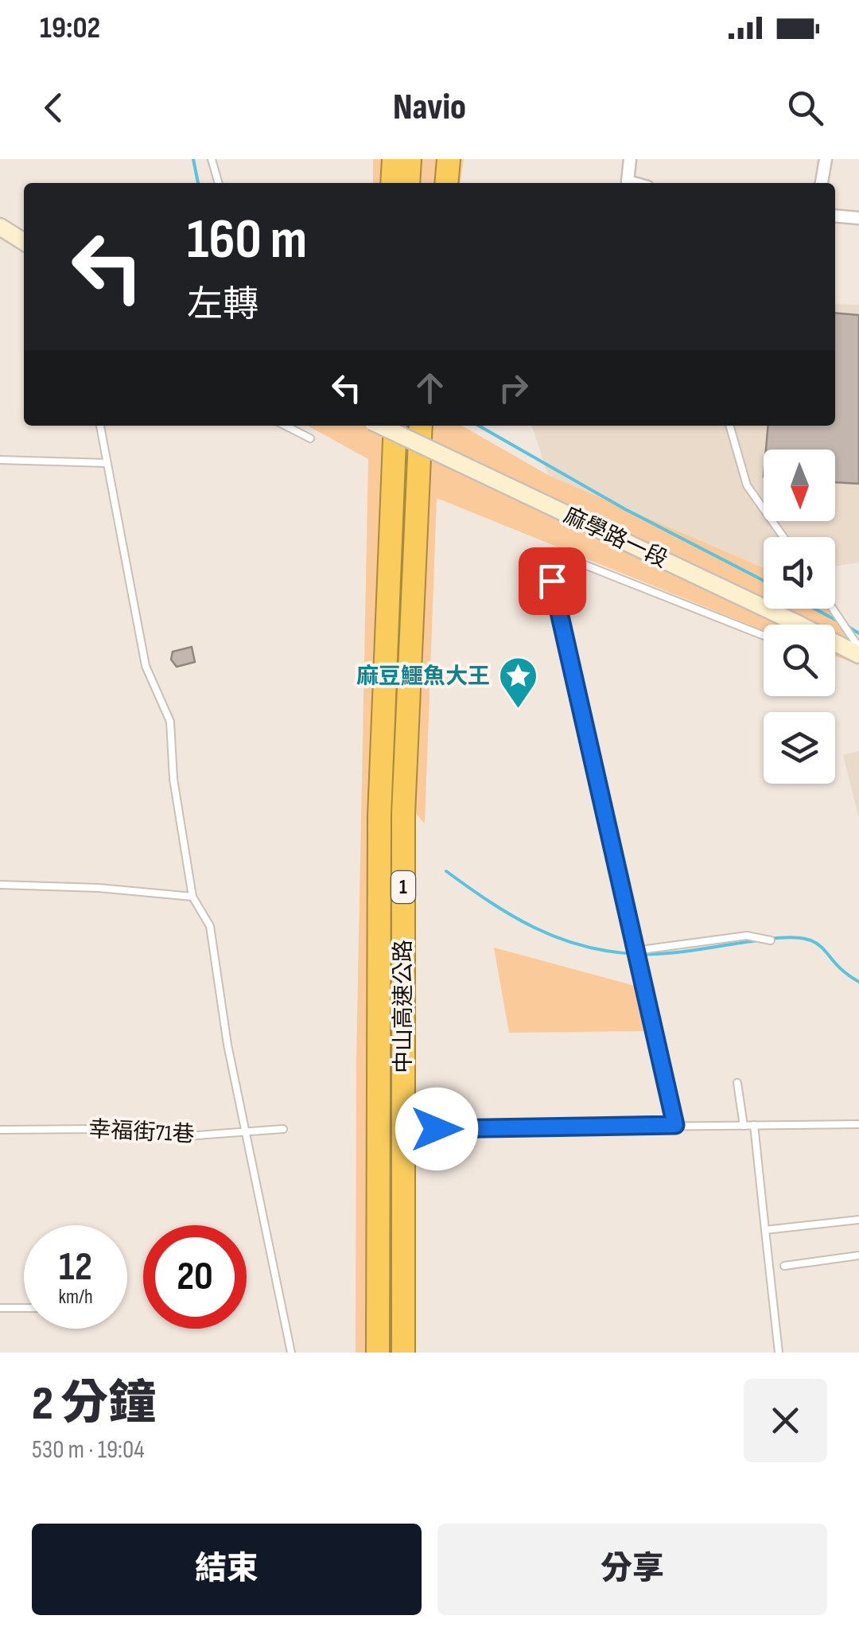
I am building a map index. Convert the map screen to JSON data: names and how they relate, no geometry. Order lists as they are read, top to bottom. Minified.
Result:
{"streets":{"highway":["1","中山高速公路"],"main road":["麻學路一段"],"lane":["幸福街71巷"]},"places":{"place":["麻豆鱷魚大王"]},"north":"bottom","page":{"status":"19:02","header":"Navio","turn":["160 m","左轉"],"speed":"12 km/h","limit":"20","heading":["2 分鐘","530 m · 19:04"],"buttons":["結束","分享"]}}
